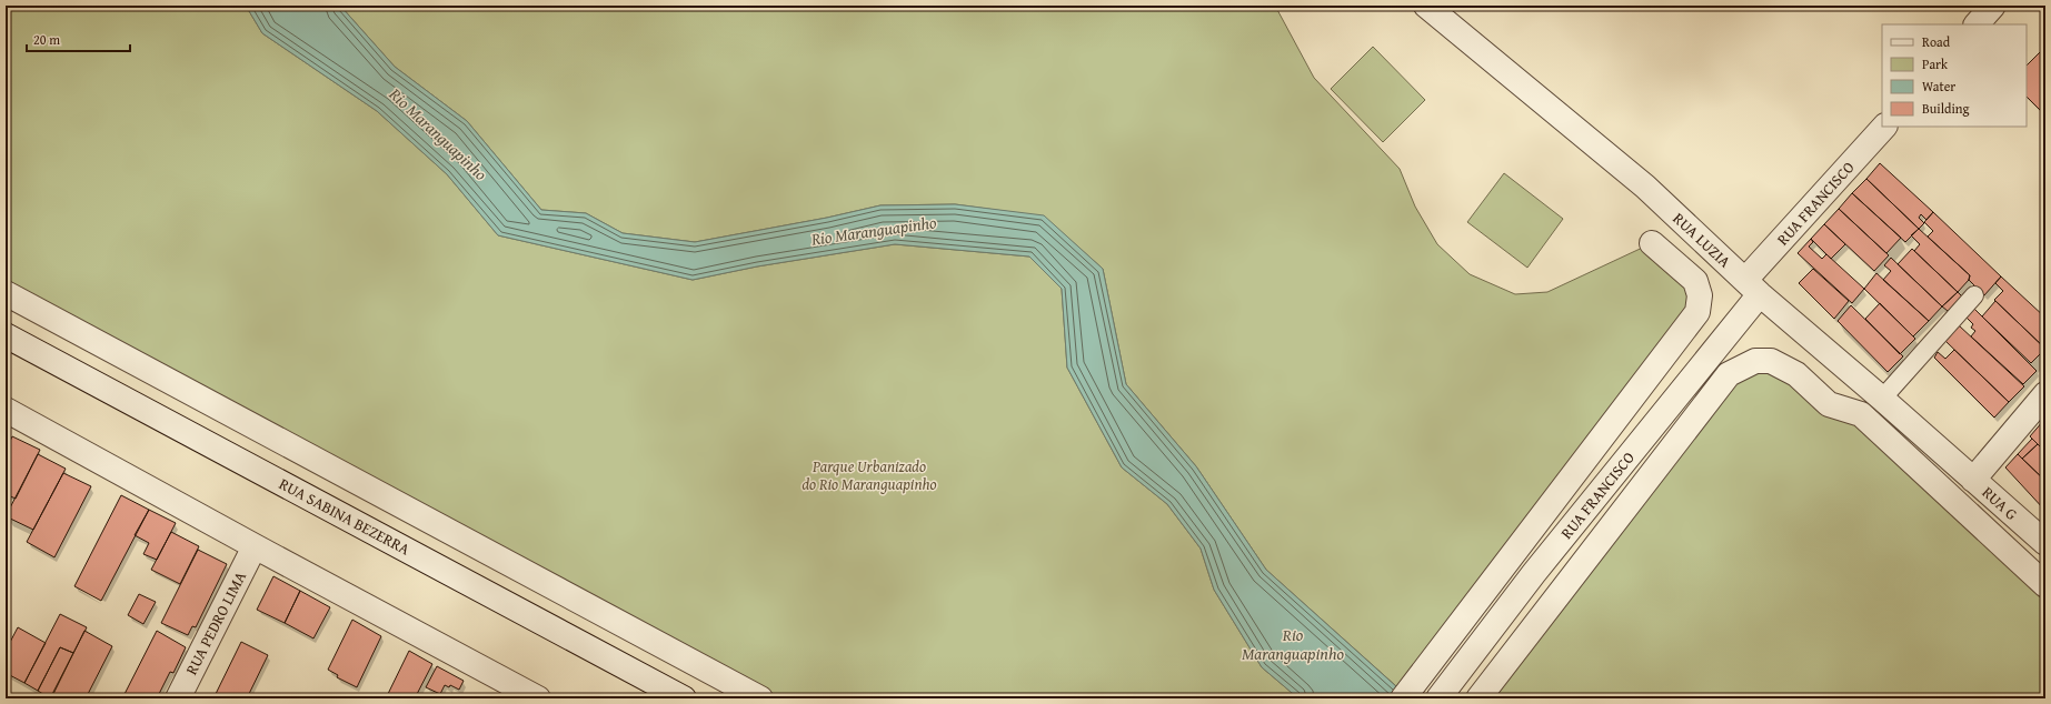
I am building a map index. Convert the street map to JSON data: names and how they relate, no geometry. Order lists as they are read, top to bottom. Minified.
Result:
{"streets":{"street":["RUA FRANCISCO","RUA LUZIA","RUA G","RUA SABINA BEZERRA","RUA PEDRO LIMA"]},"crossings":[["RUA FRANCISCO","RUA LUZIA"],["RUA LUZIA","RUA G"]],"water":["Rio Maranguapinho"],"parks":["Parque Urbanizado do Rio Maranguapinho"],"legend":["Road","Park","Water","Building"],"scale_bar":"20 m"}
